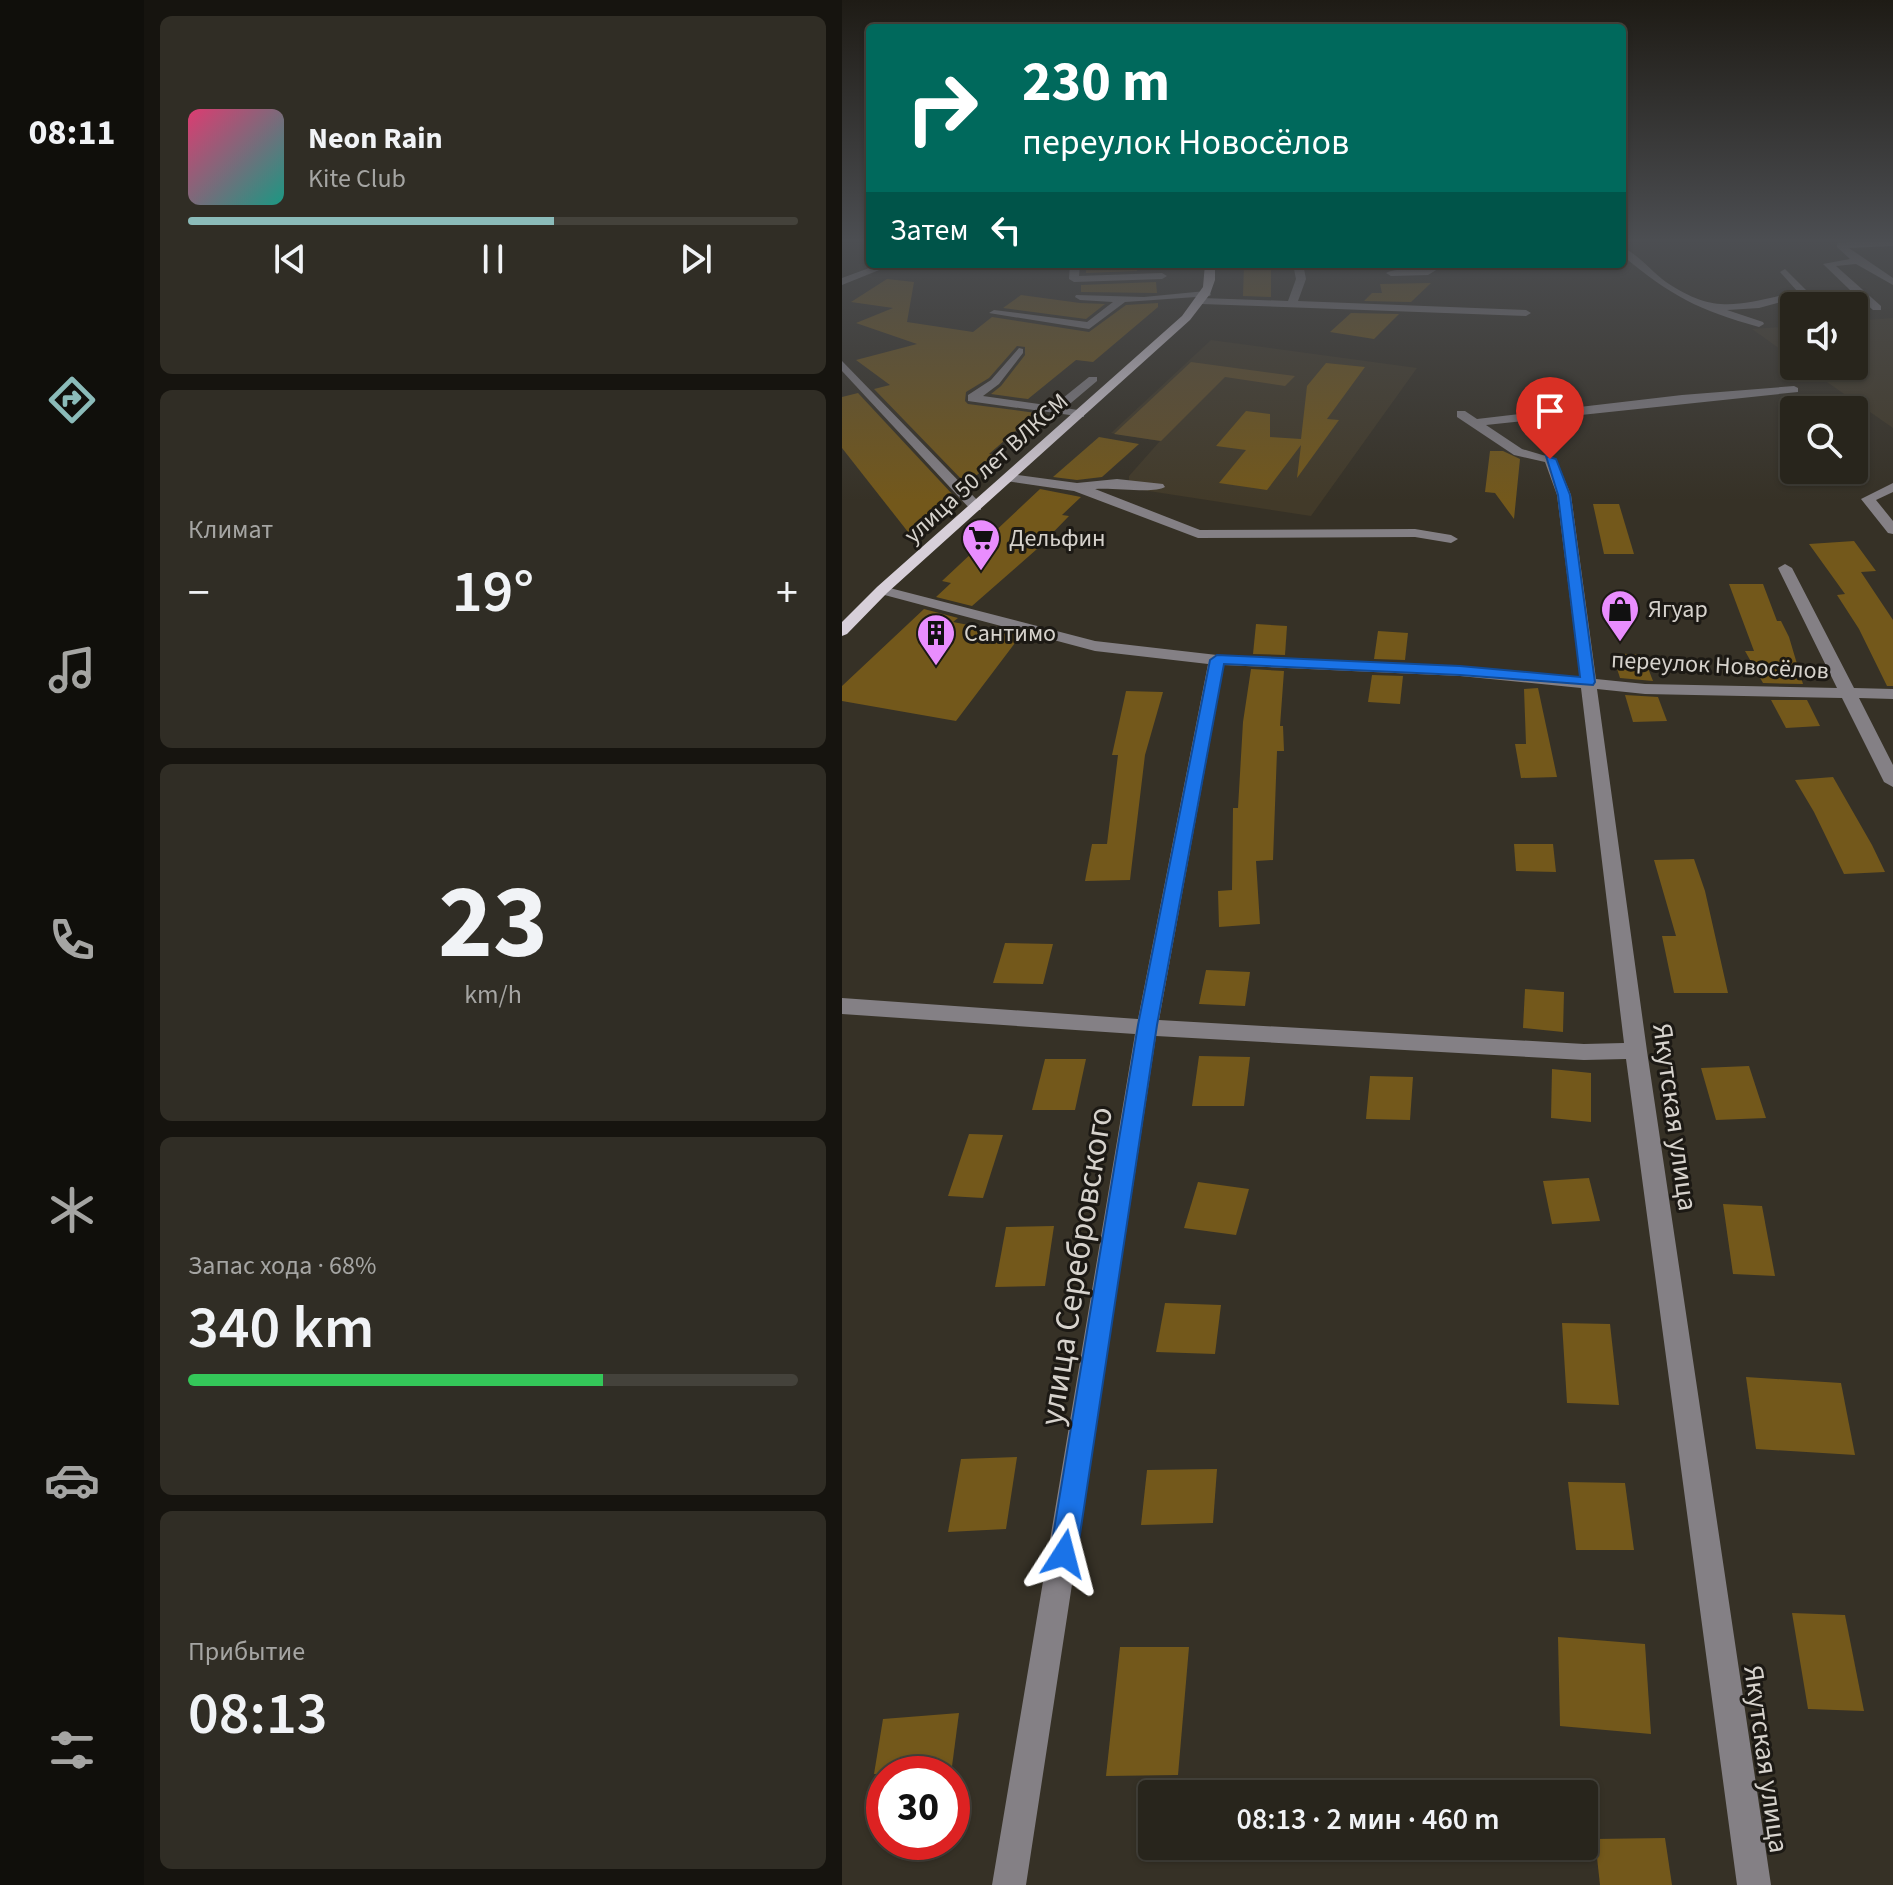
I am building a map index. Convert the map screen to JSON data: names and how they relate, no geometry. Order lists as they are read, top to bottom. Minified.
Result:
{"streets":{"main road":["улица 50 лет ВЛКСМ"],"street":["переулок Новосёлов","Якутская улица","улица Серебровского"]},"crossings":[["улица 50 лет ВЛКСМ","переулок Новосёлов"],["переулок Новосёлов","Якутская улица"],["переулок Новосёлов","улица Серебровского"]],"places":{"supermarket":["Дельфин"],"shop":["Ягуар"],"building":["Сантимо"]},"page":{"tabs":"08:11","turn":["230 m","переулок Новосёлов"],"song":["Neon Rain","Kite Club"],"then":"Затем","tile":["Климат",["23","km/h"],["Запас хода · 68%","340 km"],["Прибытие","08:13"]],"heat":["−","19°","+"],"limit":"30","trip":"08:13 · 2 мин · 460 m"}}
